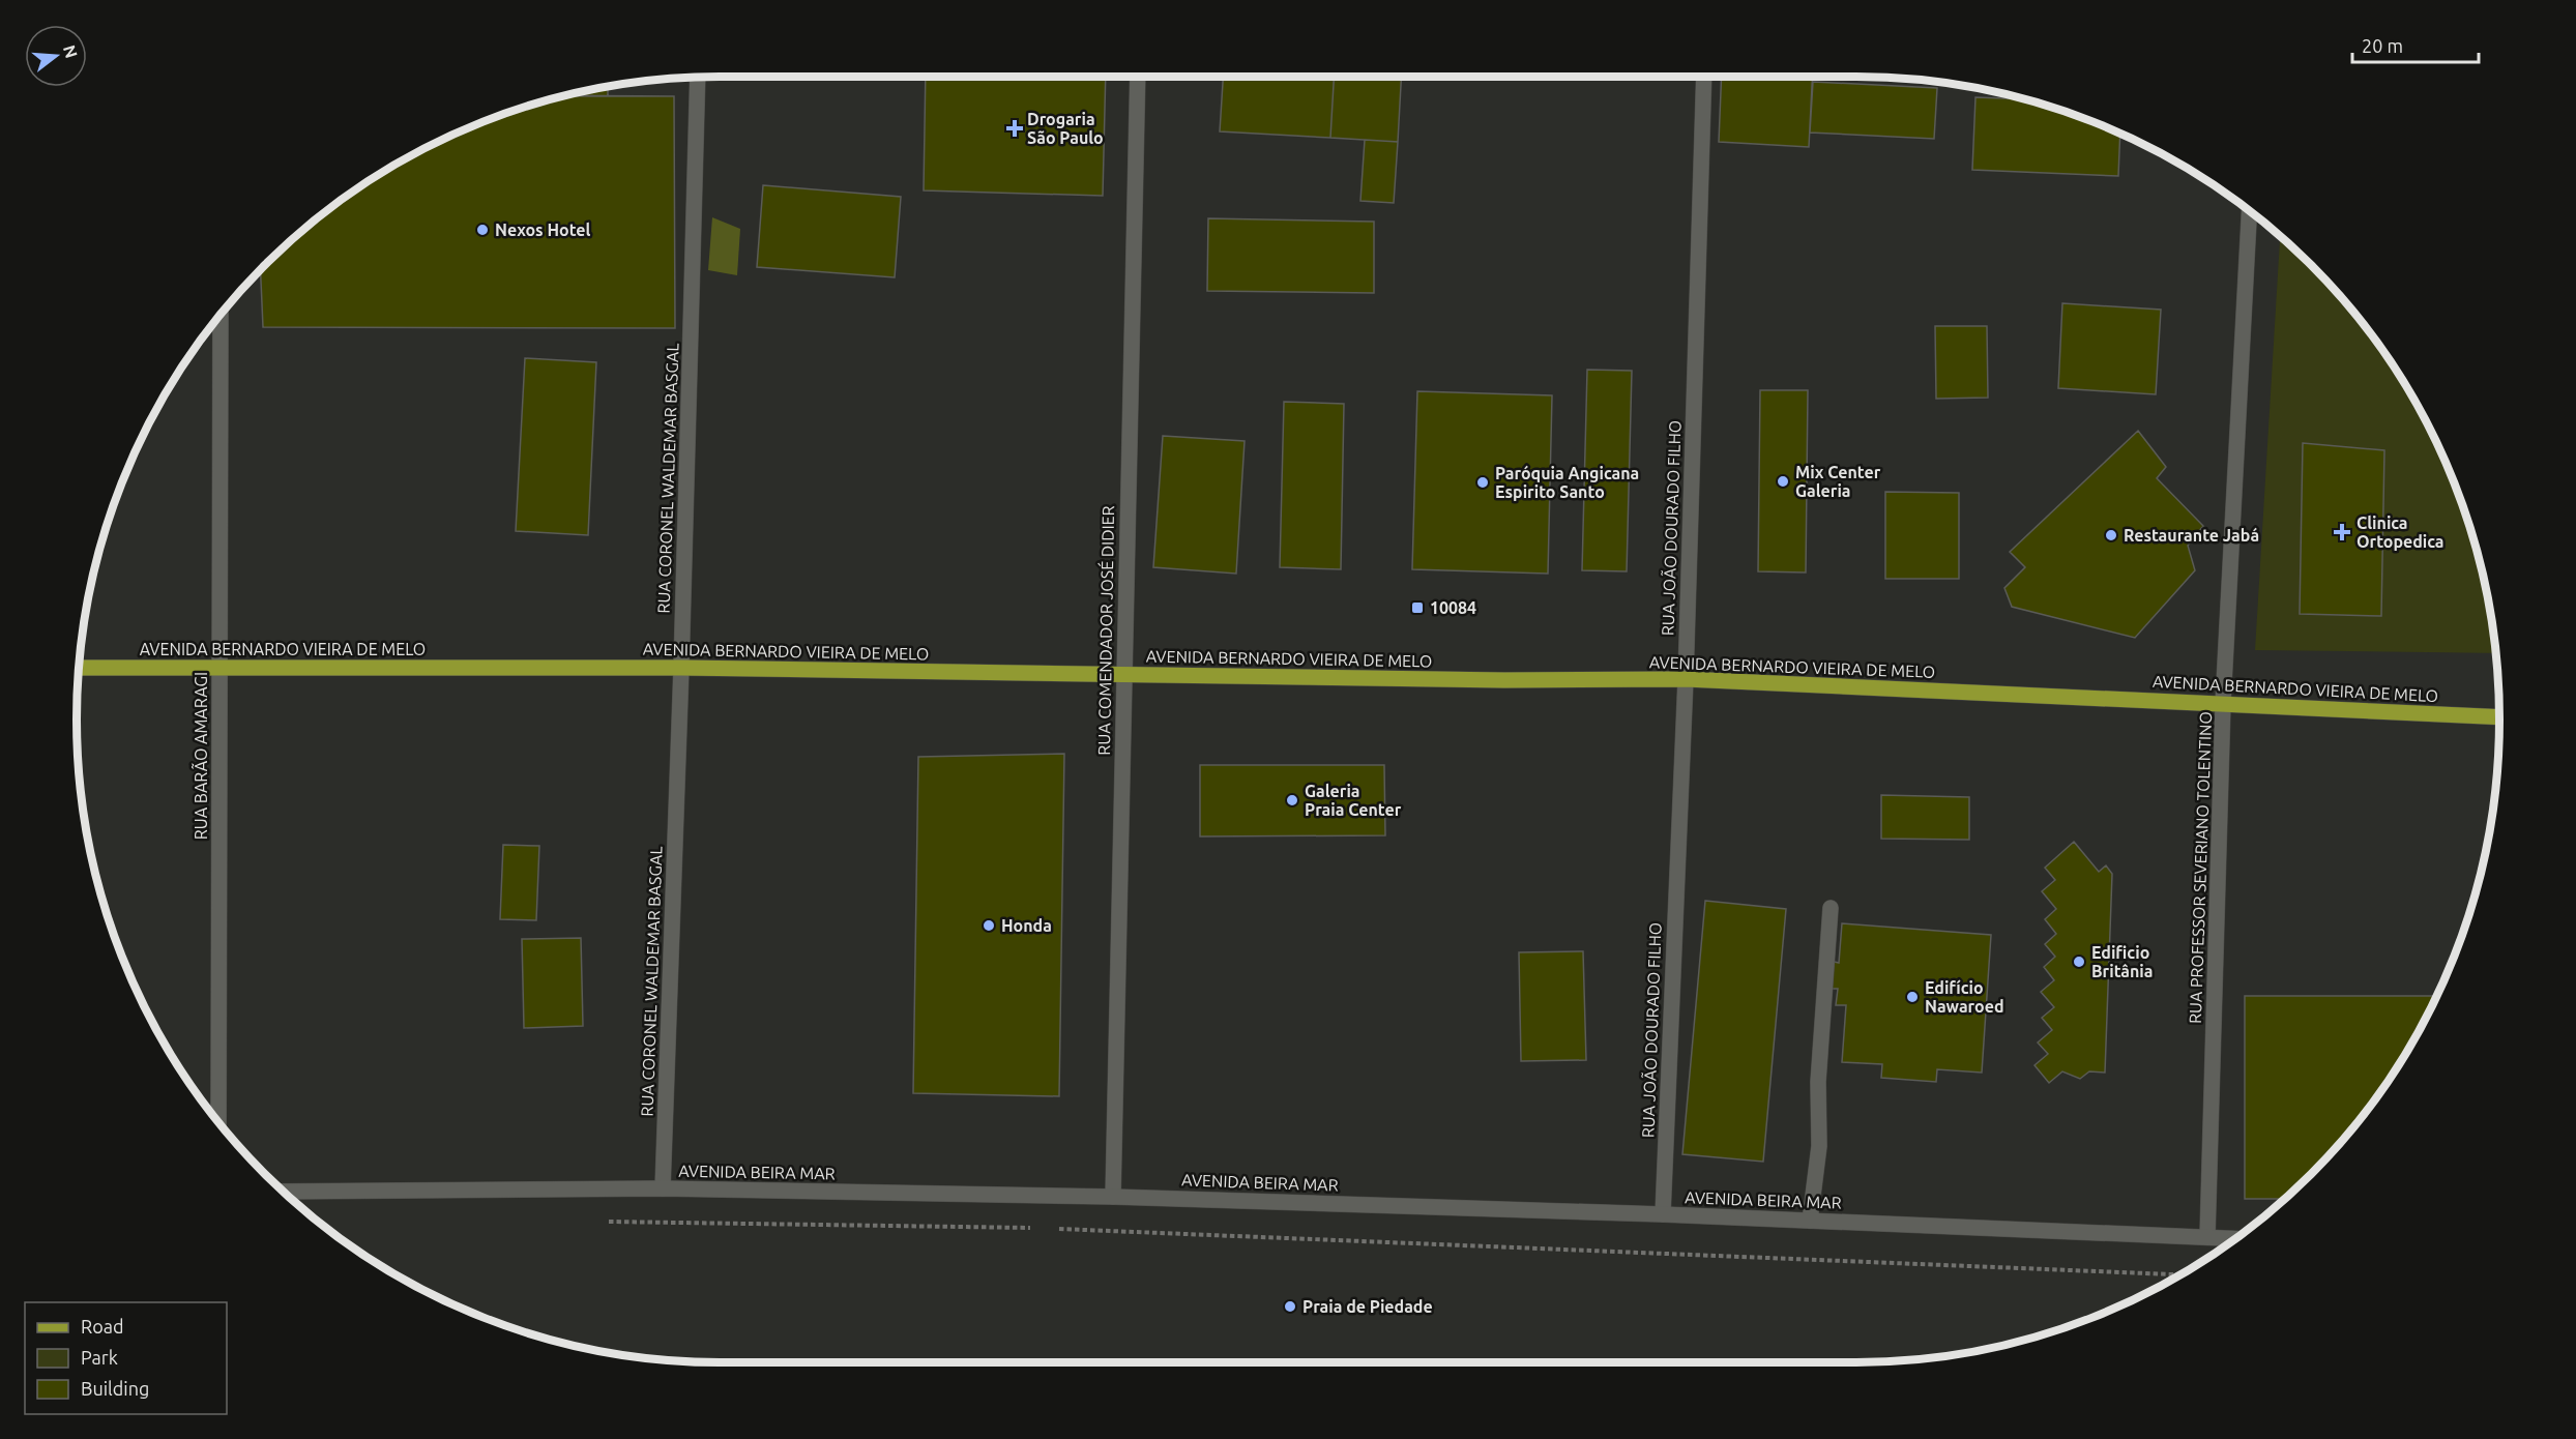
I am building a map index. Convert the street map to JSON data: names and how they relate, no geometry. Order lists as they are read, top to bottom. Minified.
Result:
{"streets":{"main road":["AVENIDA BERNARDO VIEIRA DE MELO"],"street":["RUA CORONEL WALDEMAR BASGAL","RUA JOÃO DOURADO FILHO","RUA COMENDADOR JOSÉ DIDIER","RUA BARÃO AMARAGI","RUA PROFESSOR SEVERIANO TOLENTINO","AVENIDA BEIRA MAR"]},"crossings":[["RUA CORONEL WALDEMAR BASGAL","AVENIDA BERNARDO VIEIRA DE MELO"],["RUA CORONEL WALDEMAR BASGAL","AVENIDA BEIRA MAR"],["RUA JOÃO DOURADO FILHO","AVENIDA BERNARDO VIEIRA DE MELO"],["RUA JOÃO DOURADO FILHO","AVENIDA BEIRA MAR"],["RUA COMENDADOR JOSÉ DIDIER","AVENIDA BERNARDO VIEIRA DE MELO"],["RUA COMENDADOR JOSÉ DIDIER","AVENIDA BEIRA MAR"],["AVENIDA BERNARDO VIEIRA DE MELO","RUA BARÃO AMARAGI"],["AVENIDA BERNARDO VIEIRA DE MELO","RUA PROFESSOR SEVERIANO TOLENTINO"],["RUA PROFESSOR SEVERIANO TOLENTINO","AVENIDA BEIRA MAR"]],"places":{"health":["Drogaria São Paulo","Clinica Ortopedica"],"other":["Nexos Hotel","Mix Center Galeria","Paróquia Angicana Espirito Santo","Restaurante Jabá","Galeria Praia Center","Honda","Edificio Britânia","Edifício Nawaroed","Praia de Piedade"],"transit":["10084"]},"legend":["Road","Park","Building"],"scale_bar":"20 m","north":"right"}
